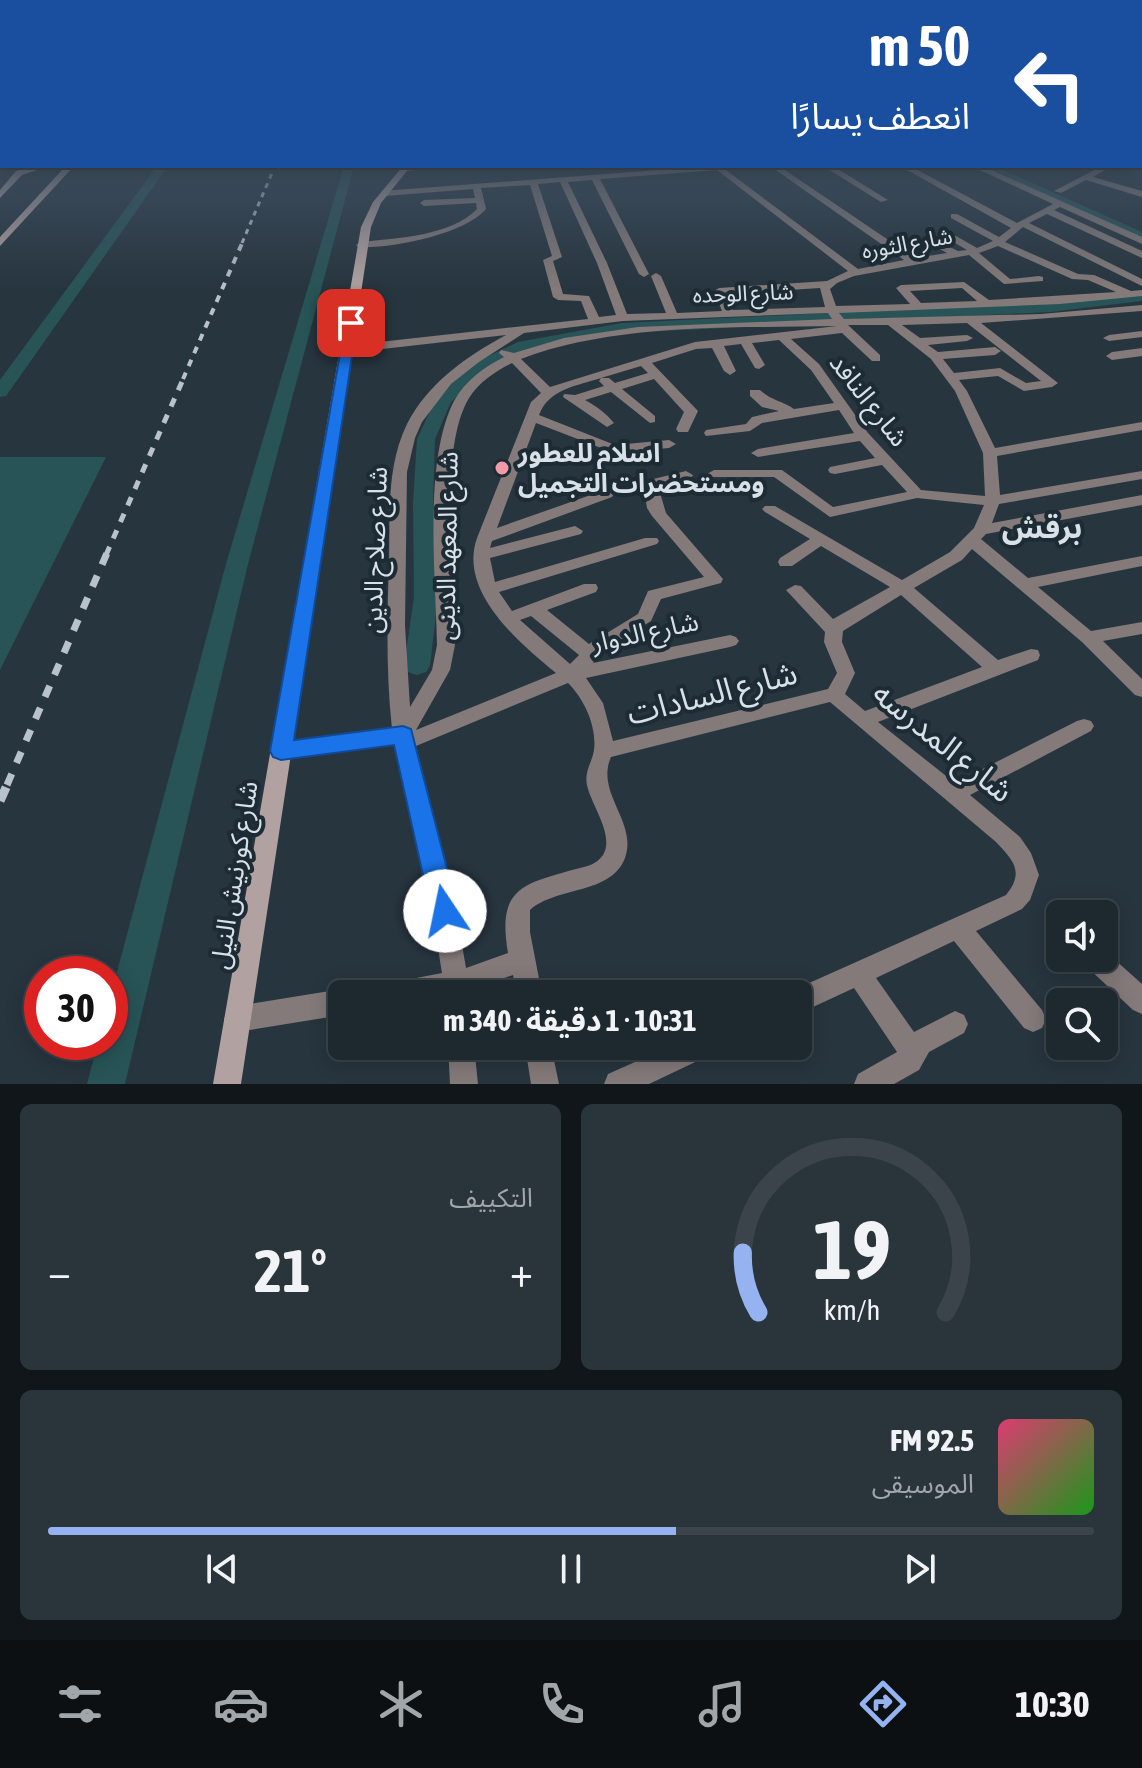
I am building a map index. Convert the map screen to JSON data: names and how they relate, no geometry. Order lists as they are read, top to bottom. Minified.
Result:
{"streets":{"main road":["شارع كورنيش النيل"],"street":["شارع الثوره","شارع الوحده","شارع النافد","شارع المعهد الدينى","شارع صلاح الدين","شارع الدوار","شارع السادات","شارع المدرسه"]},"crossings":[["شارع الثوره","شارع الوحده"],["شارع الوحده","شارع المعهد الدينى"],["شارع الوحده","شارع صلاح الدين"],["شارع الوحده","شارع كورنيش النيل"],["شارع المعهد الدينى","شارع صلاح الدين"],["شارع السادات","شارع المدرسه"]],"districts":["برقش"],"places":["اسلام للعطور ومستحضرات التجميل"],"page":{"turn":["50 m","انعطف يسارًا"],"limit":"30","trip":"10:31 · 1 دقيقة · 340 m","tile":"التكييف","heat":["−","21°","+"],"song":["92.5 FM","الموسيقى"],"tabs":"10:30","gauge":["19","km/h"]}}
